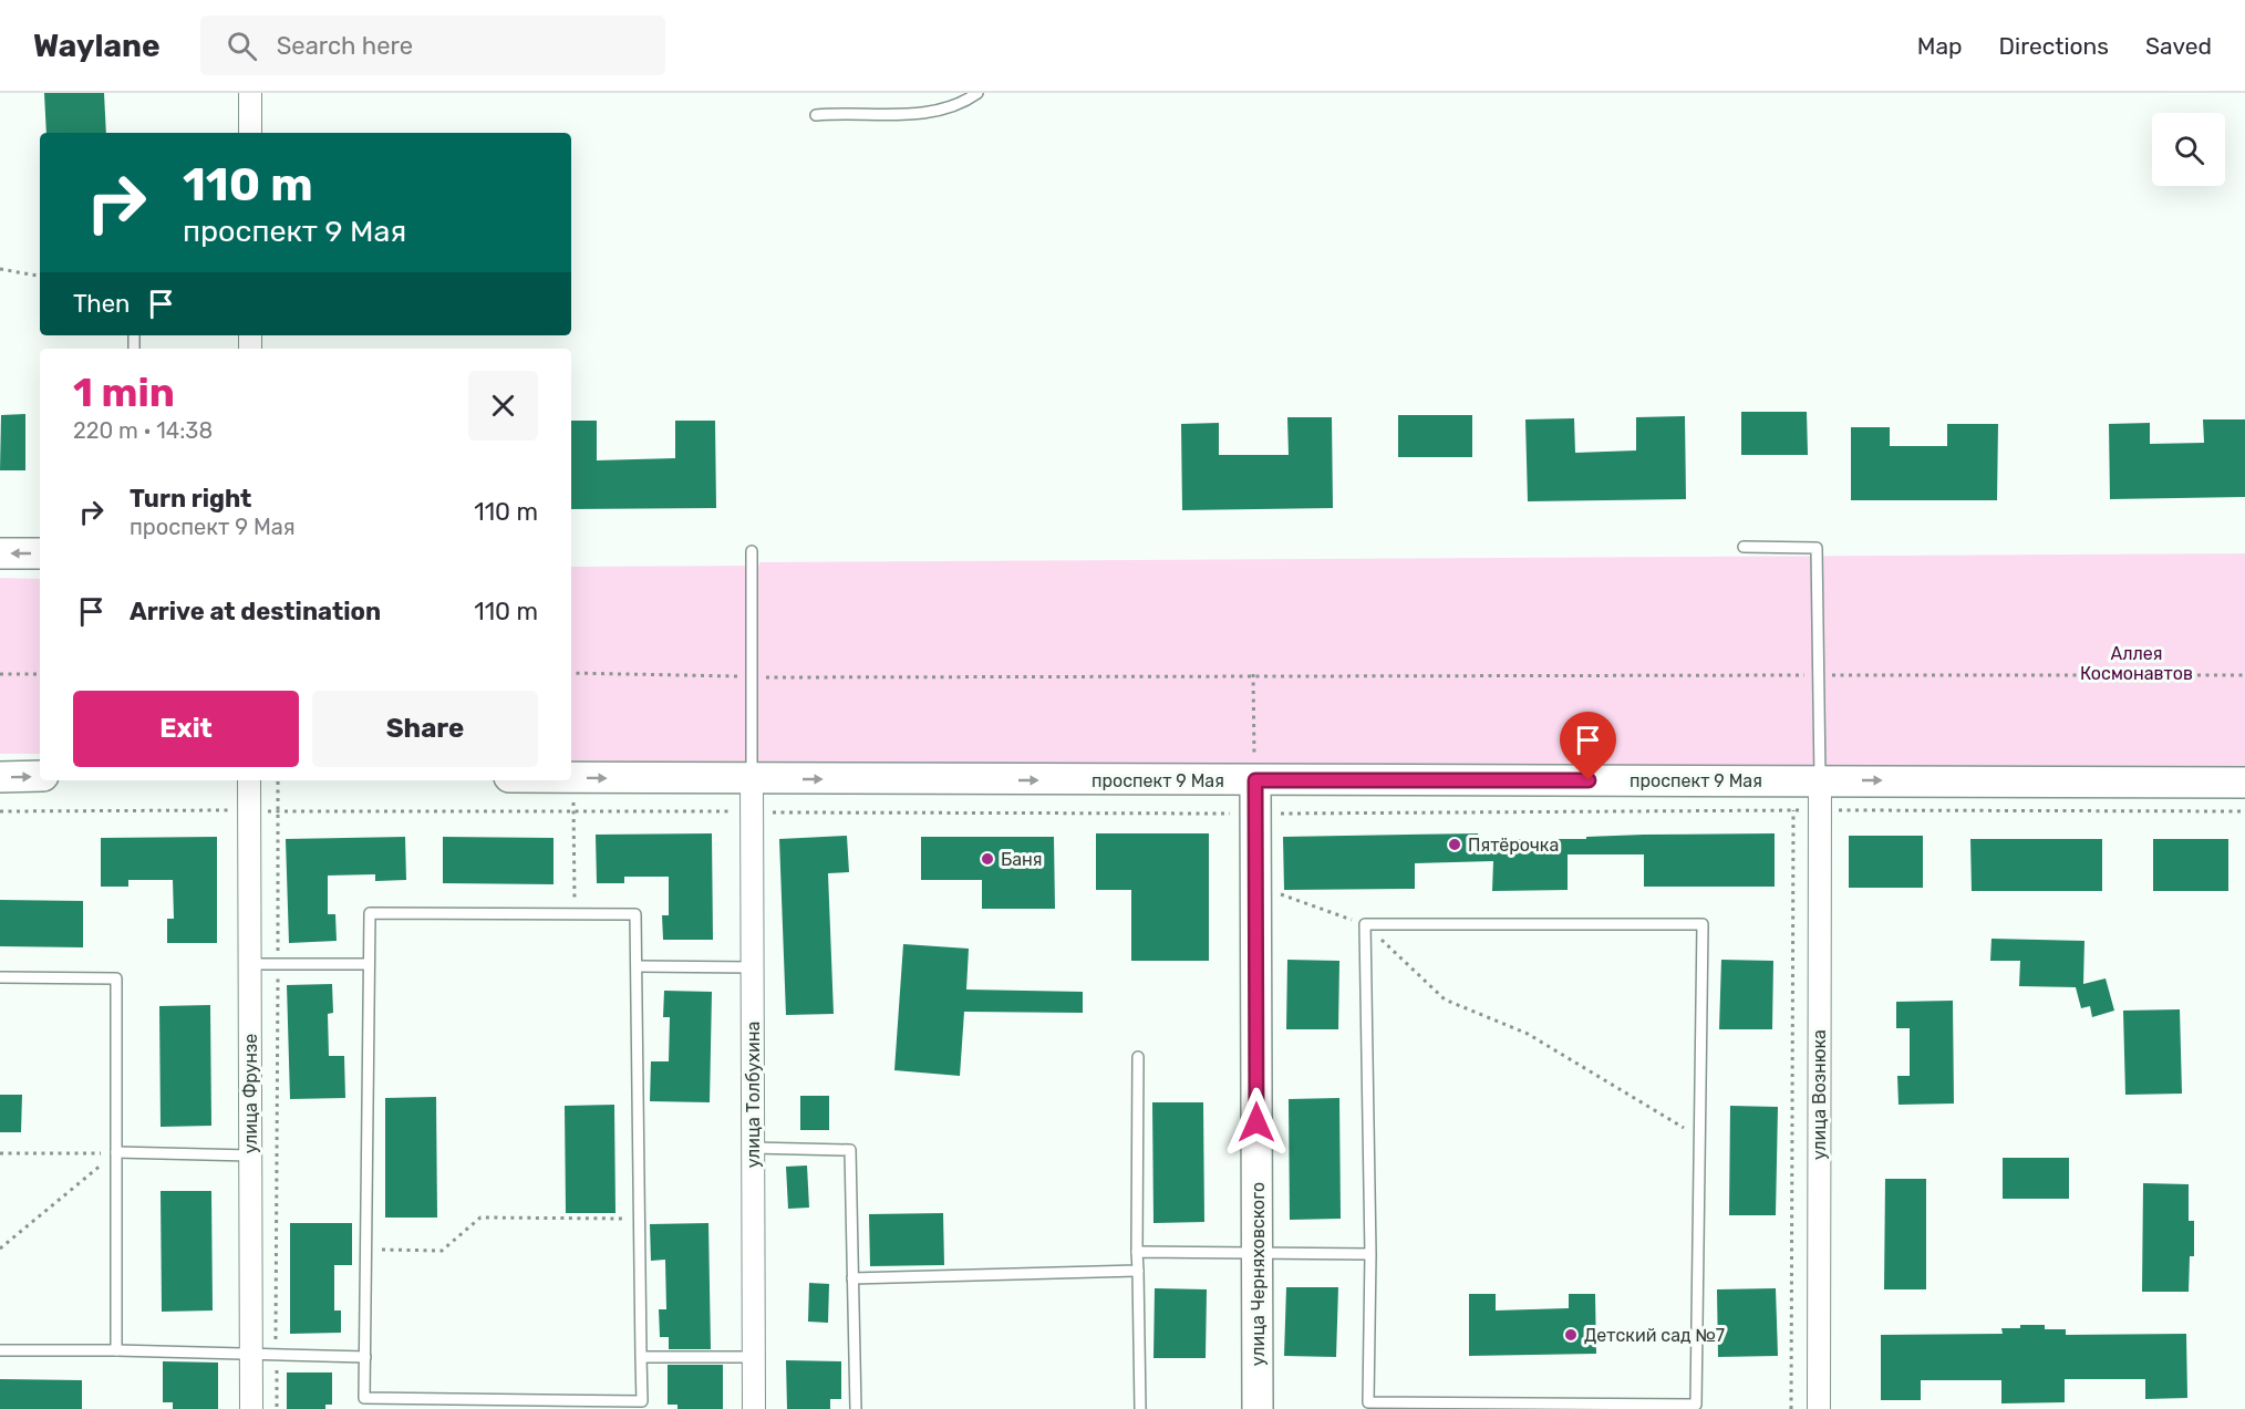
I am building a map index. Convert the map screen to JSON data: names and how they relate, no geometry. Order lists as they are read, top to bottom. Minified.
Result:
{"streets":{"street":["проспект 9 Мая","улица Фрунзе","улица Толбухина","улица Вознюка","улица Черняховского"]},"crossings":[["проспект 9 Мая","улица Толбухина"],["проспект 9 Мая","улица Вознюка"],["проспект 9 Мая","улица Черняховского"]],"one_way":["проспект 9 Мая"],"parks":["Аллея Космонавтов"],"places":["Пятёрочка","Баня","Детский сад №7"],"page":{"header":"Waylane","search":"Search here","nav":["Map","Directions","Saved"],"turn":["110 m","проспект 9 Мая"],"then":"Then","heading":["1 min","220 m · 14:38"],"list":[{"name":"Turn right","note":"проспект 9 Мая","value":"110 m"},{"name":"Arrive at destination","value":"110 m"}],"buttons":["Exit","Share"]}}
